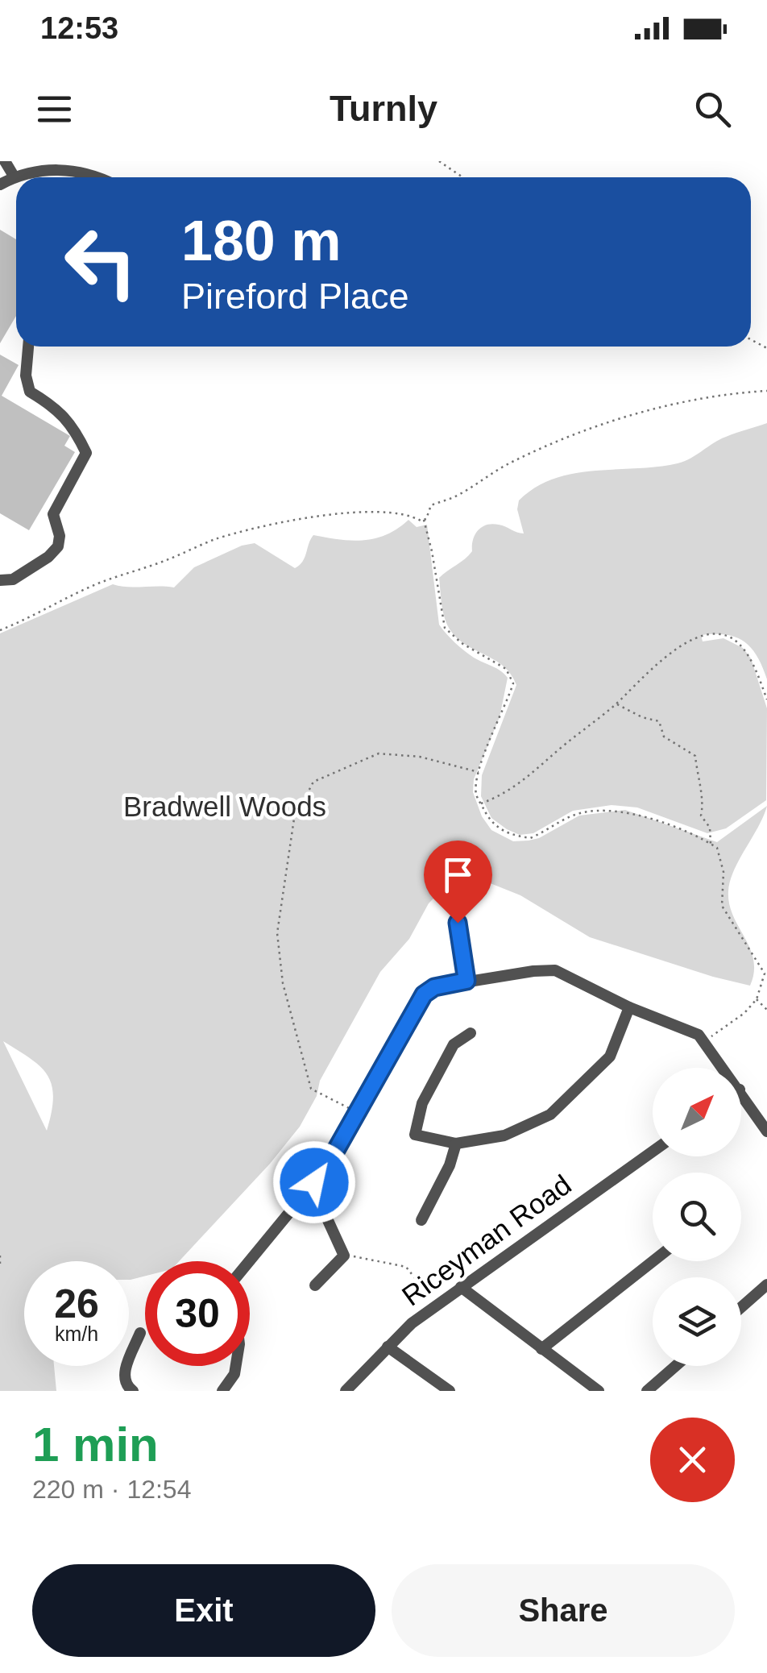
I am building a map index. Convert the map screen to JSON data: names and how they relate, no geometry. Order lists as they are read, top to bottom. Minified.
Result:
{"streets":{"street":["Riceyman Road"]},"parks":["Bradwell Woods"],"north":"top right","page":{"status":"12:53","header":"Turnly","turn":["180 m","Pireford Place"],"speed":"26 km/h","limit":"30","heading":["1 min","220 m · 12:54"],"buttons":["Exit","Share"]}}
